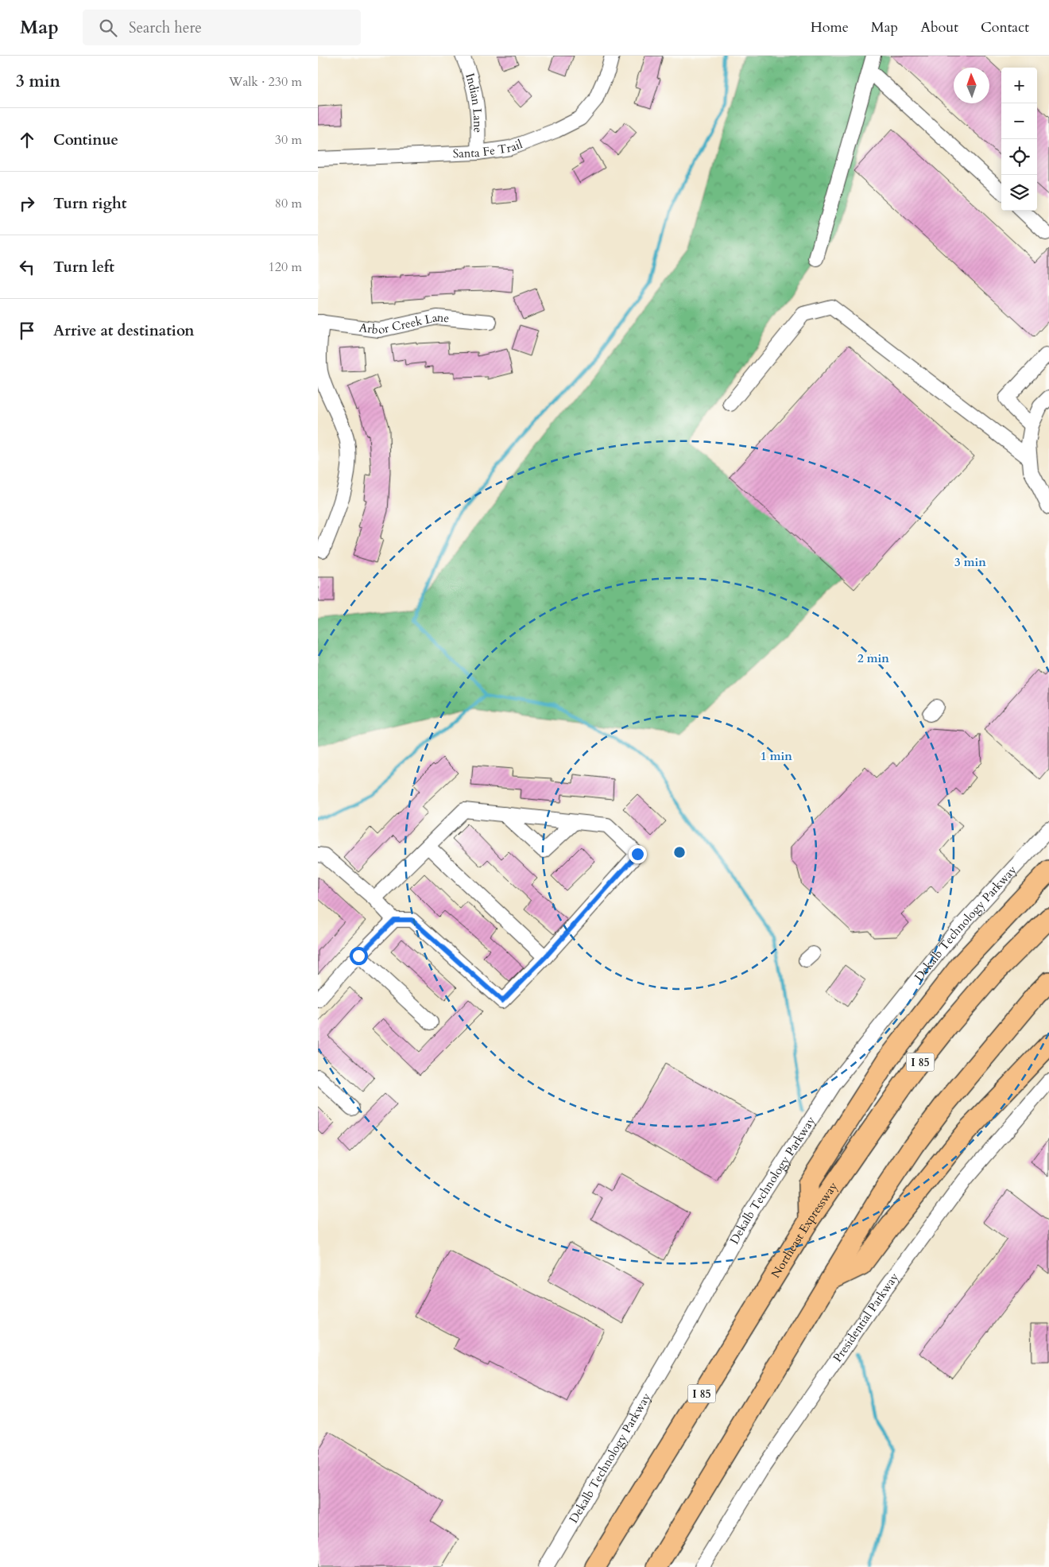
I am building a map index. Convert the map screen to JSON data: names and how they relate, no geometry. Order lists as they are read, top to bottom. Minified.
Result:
{"streets":{"highway":["I 85","Northeast Expressway"],"street":["Indian Lane","Santa Fe Trail","Arbor Creek Lane","Dekalb Technology Parkway","Presidential Parkway"]},"crossings":[["Indian Lane","Santa Fe Trail"]],"north":"top","page":{"header":"Map","search":"Search here","nav":["Home","Map","About","Contact"],"heading":["3 min","Walk · 230 m"],"map_buttons":["+","−"],"list":[["Continue","30 m"],["Turn right","80 m"],["Turn left","120 m"],"Arrive at destination"]},"rings":["3 min","2 min","1 min"]}
